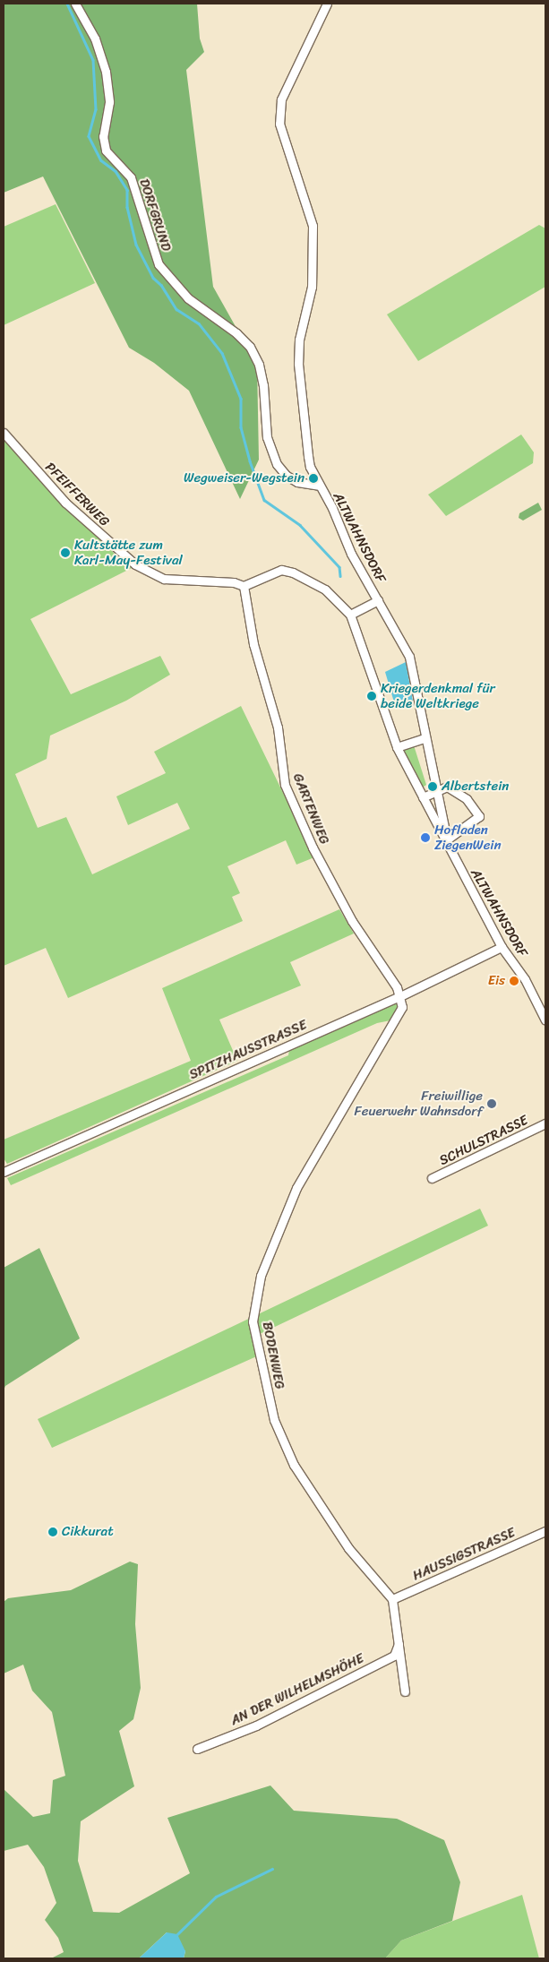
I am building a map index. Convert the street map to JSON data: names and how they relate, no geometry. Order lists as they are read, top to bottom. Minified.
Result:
{"streets":{"street":["DORFGRUND","PFEIFFERWEG","ALTWAHNSDORF","GARTENWEG","SPITZHAUSSTRASSE","SCHULSTRASSE","BODENWEG","HAUSSIGSTRASSE","AN DER WILHELMSHÖHE"]},"crossings":[["DORFGRUND","ALTWAHNSDORF"],["PFEIFFERWEG","GARTENWEG"],["ALTWAHNSDORF","SPITZHAUSSTRASSE"],["GARTENWEG","SPITZHAUSSTRASSE"],["GARTENWEG","BODENWEG"],["SPITZHAUSSTRASSE","BODENWEG"],["BODENWEG","HAUSSIGSTRASSE"]],"places":["Wegweiser-Wegstein","Kultstätte zum Karl-May-Festival","Kriegerdenkmal für beide Weltkriege","Albertstein","Hofladen ZiegenWein","Eis","Freiwillige Feuerwehr Wahnsdorf","Cikkurat"]}
